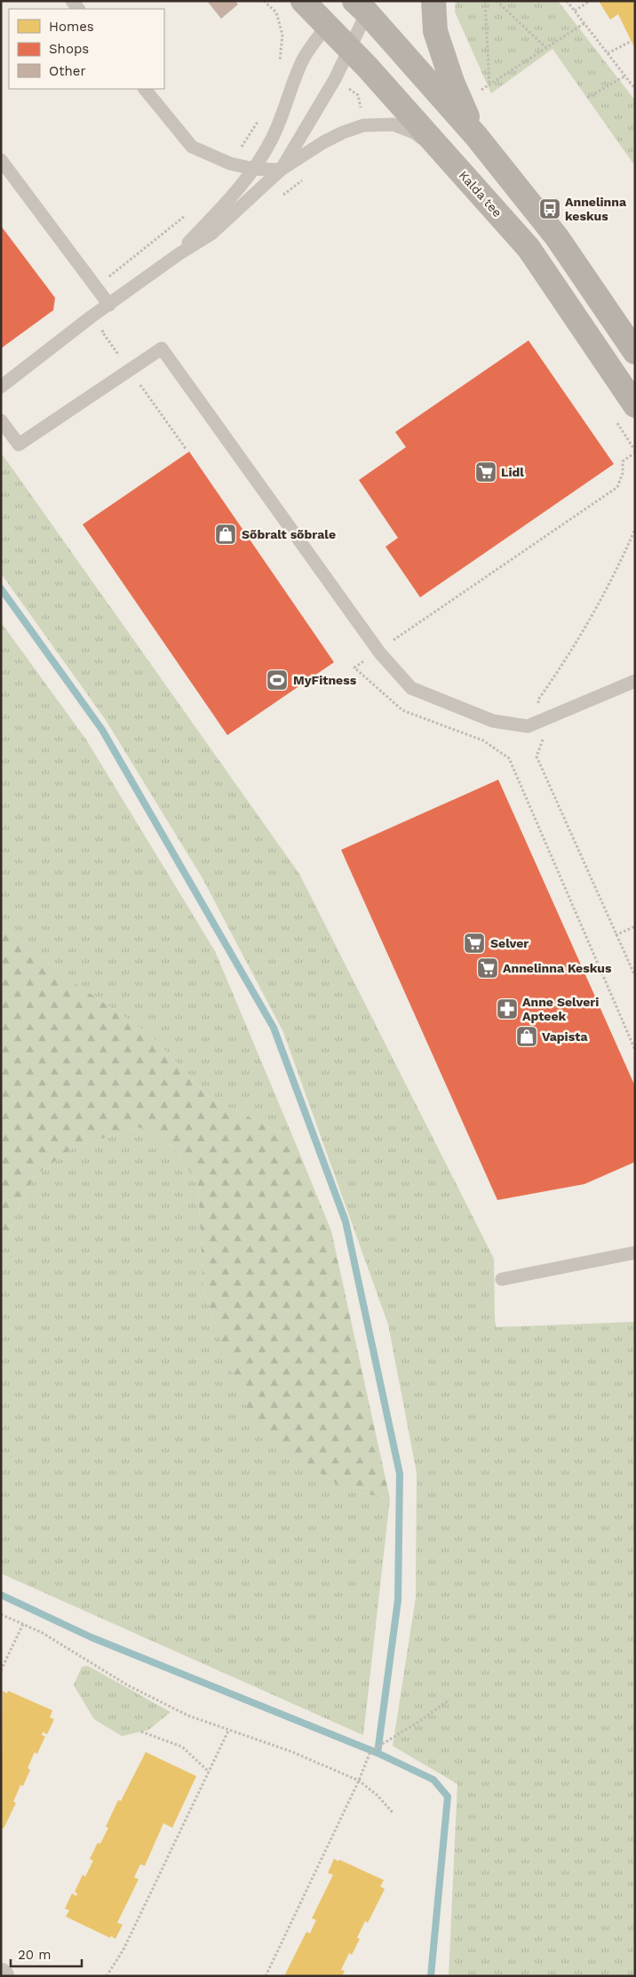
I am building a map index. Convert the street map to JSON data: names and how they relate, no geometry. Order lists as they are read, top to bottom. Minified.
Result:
{"streets":{"street":["Kalda tee"]},"places":{"bus stop":["Annelinna keskus"],"supermarket":["Lidl","Selver","Annelinna Keskus"],"shop":["Sõbralt sõbrale","Vapista"],"sports":["MyFitness"],"pharmacy":["Anne Selveri Apteek"]},"legend":["Homes","Shops","Other"],"scale_bar":"20 m"}
